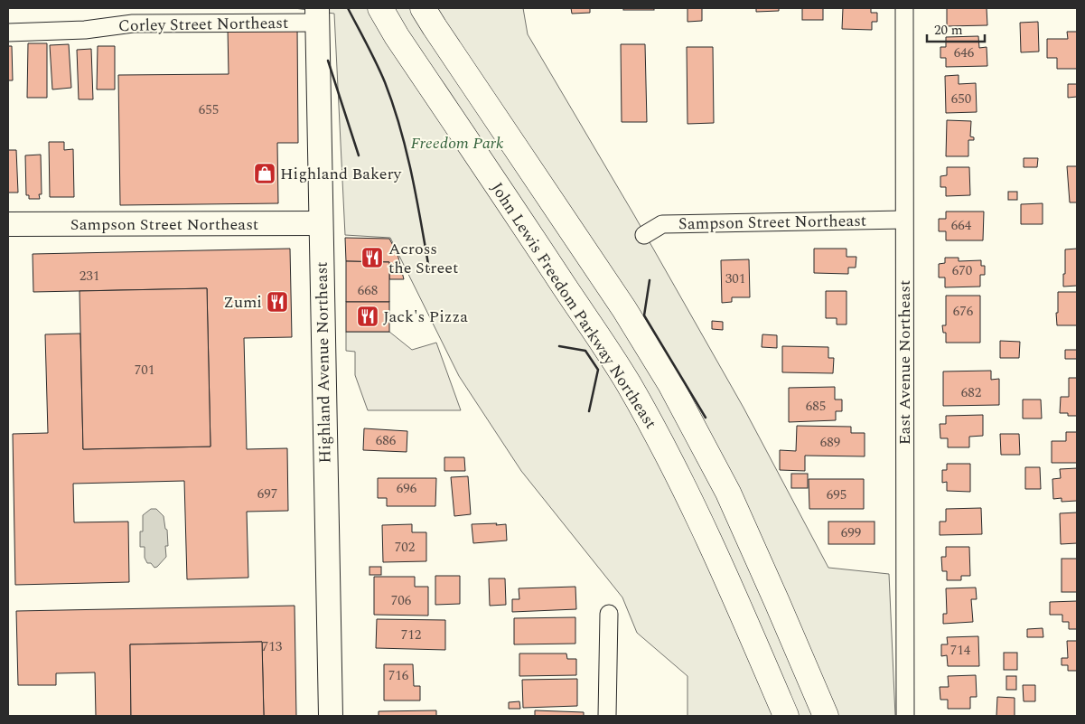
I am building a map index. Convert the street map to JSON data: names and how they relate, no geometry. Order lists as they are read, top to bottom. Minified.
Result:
{"streets":{"highway":["John Lewis Freedom Parkway Northeast"],"main road":["Sampson Street Northeast","Highland Avenue Northeast"],"street":["Corley Street Northeast","East Avenue Northeast"]},"crossings":[["Corley Street Northeast","Highland Avenue Northeast"],["Sampson Street Northeast","Highland Avenue Northeast"],["Sampson Street Northeast","East Avenue Northeast"]],"parks":["Freedom Park"],"places":{"shop":["Highland Bakery"],"restaurant":["Across the Street","Zumi","Jack's Pizza"]},"house_numbers":["646","650","655","664","670","231","301","668","676","701","682","685","686","689","696","697","695","699","702","706","712","713","714","716"],"scale_bar":"20 m"}
